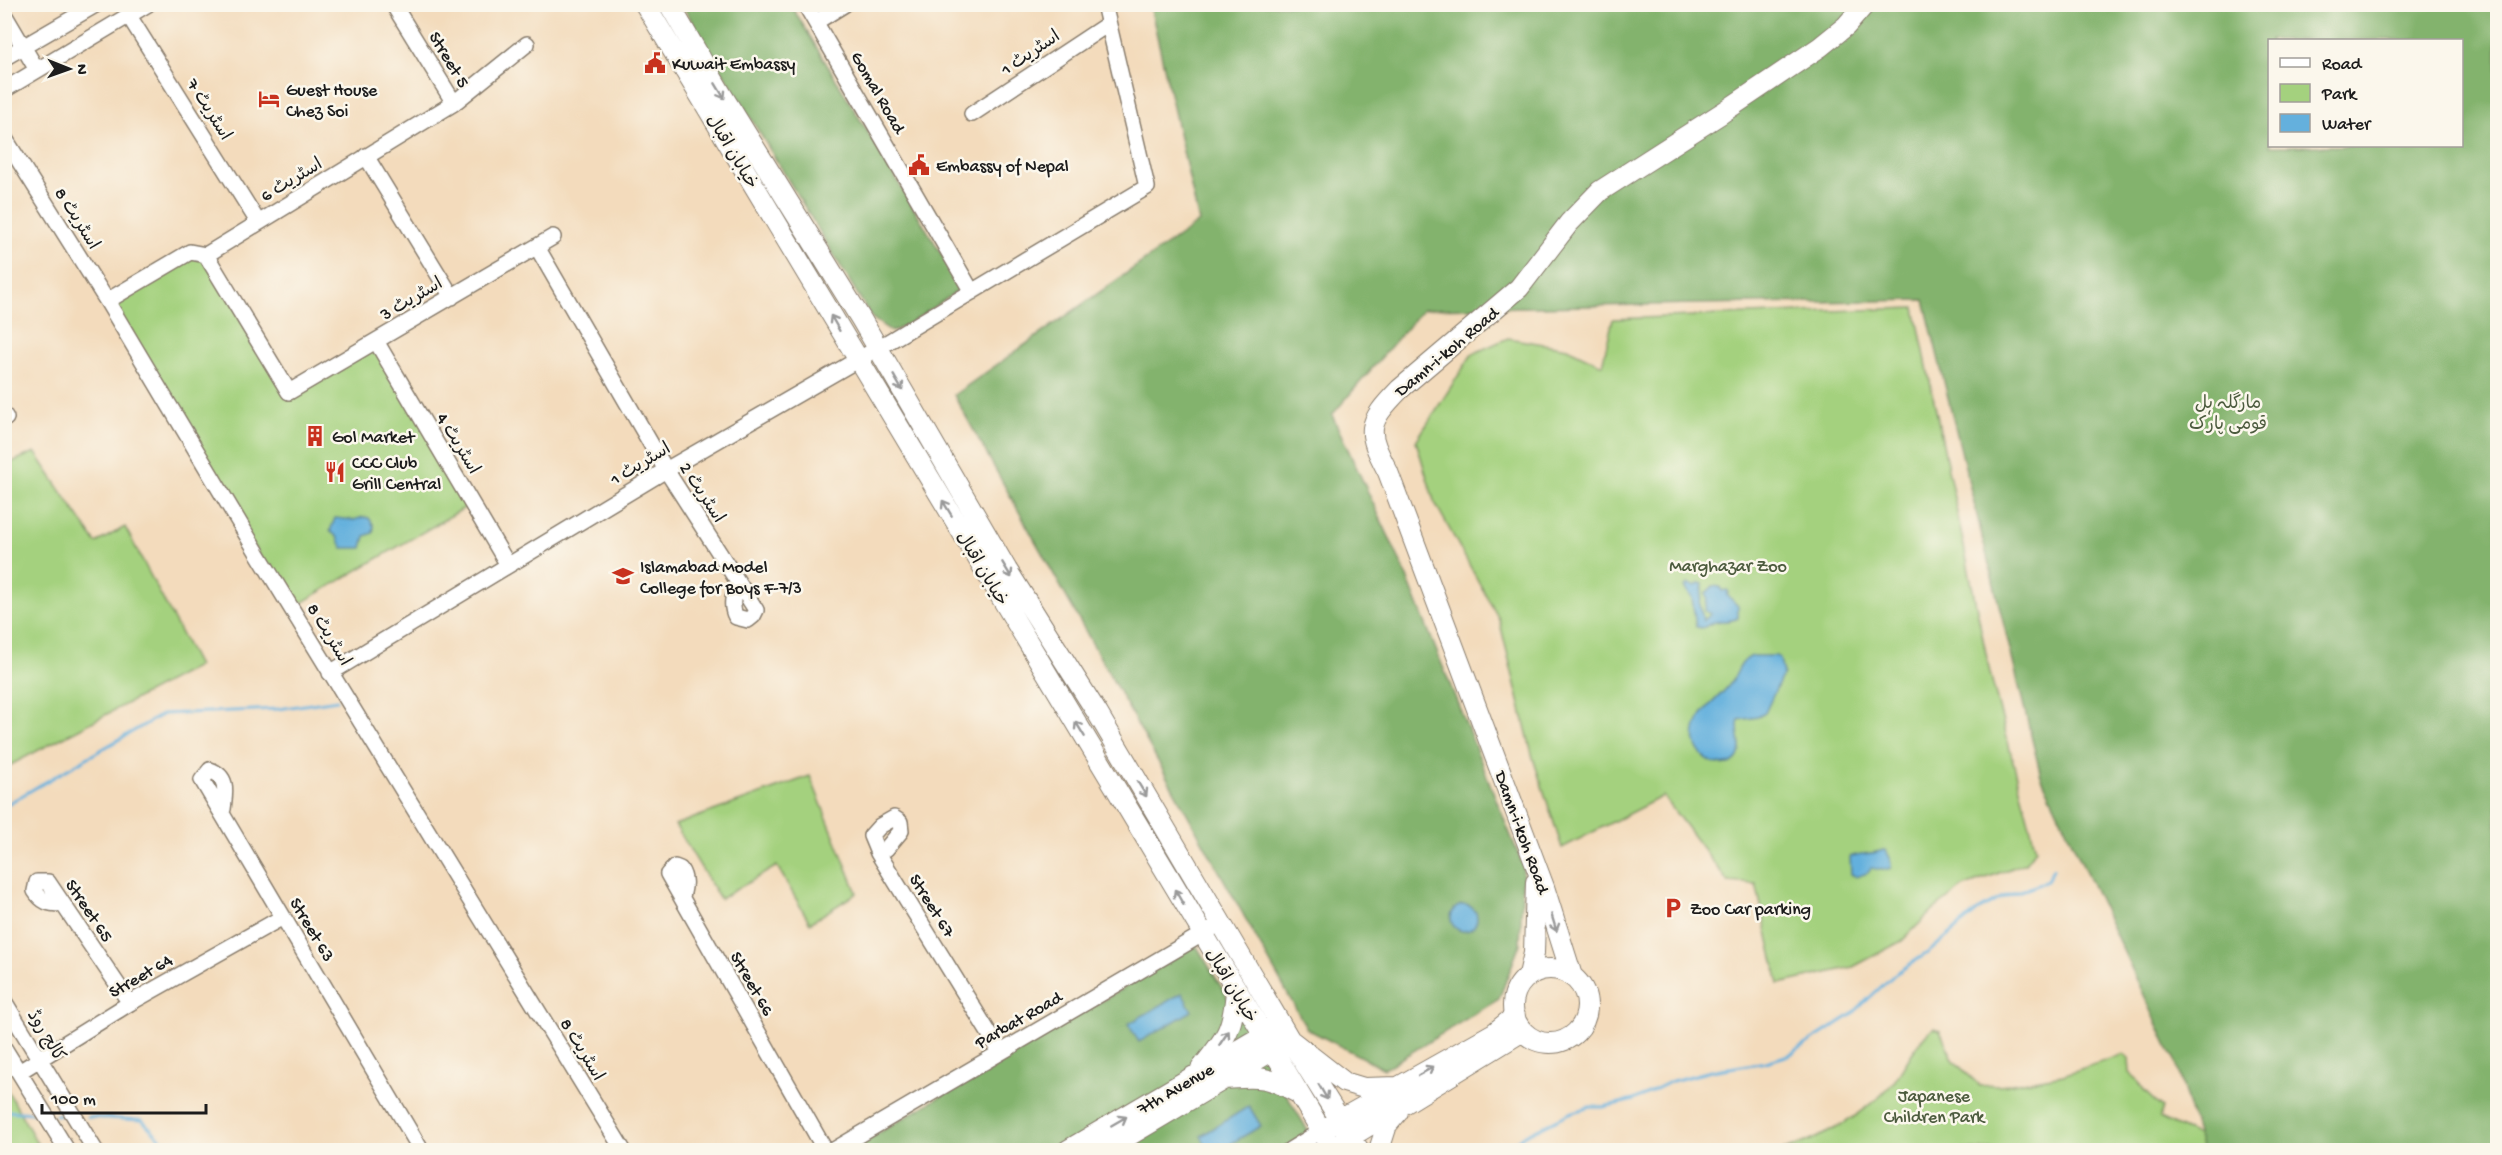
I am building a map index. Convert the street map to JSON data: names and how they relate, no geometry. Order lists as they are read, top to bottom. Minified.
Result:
{"streets":{"main road":["خیابان اقبال","Damn-i-koh Road","7th Avenue"],"street":["اسٹریٹ 1","Street 5","Gomal Road","اسٹریٹ 7","اسٹریٹ 6","اسٹریٹ 8","اسٹریٹ 3","اسٹریٹ 4","اسٹریٹ 2","Street 67","Street 65","Street 63","Street 64","Street 66","Parbat Road","کالج روڈ"]},"crossings":[["اسٹریٹ 1","Gomal Road"],["اسٹریٹ 1","خیابان اقبال"],["اسٹریٹ 1","اسٹریٹ 8"],["اسٹریٹ 1","اسٹریٹ 4"],["اسٹریٹ 1","اسٹریٹ 2"],["Street 5","اسٹریٹ 6"],["اسٹریٹ 7","اسٹریٹ 6"],["خیابان اقبال","Parbat Road"],["خیابان اقبال","7th Avenue"],["اسٹریٹ 6","اسٹریٹ 3"],["اسٹریٹ 3","اسٹریٹ 4"],["اسٹریٹ 3","اسٹریٹ 2"],["Street 67","Parbat Road"],["Street 65","Street 64"],["Street 63","Street 64"],["Street 64","کالج روڈ"]],"parks":["مارگلہ ہل قومی پارک","Marghazar Zoo","Japanese Children Park"],"places":{"public building":["Kuwait Embassy","Embassy of Nepal"],"hotel":["Guest House Chez Soi"],"building":["Gol Market"],"restaurant":["CCC Club Grill Central"],"school or university":["Islamabad Model College for Boys F-7/3"],"parking":["Zoo Car parking"]},"legend":["Road","Park","Water"],"scale_bar":"100 m","north":"right"}
